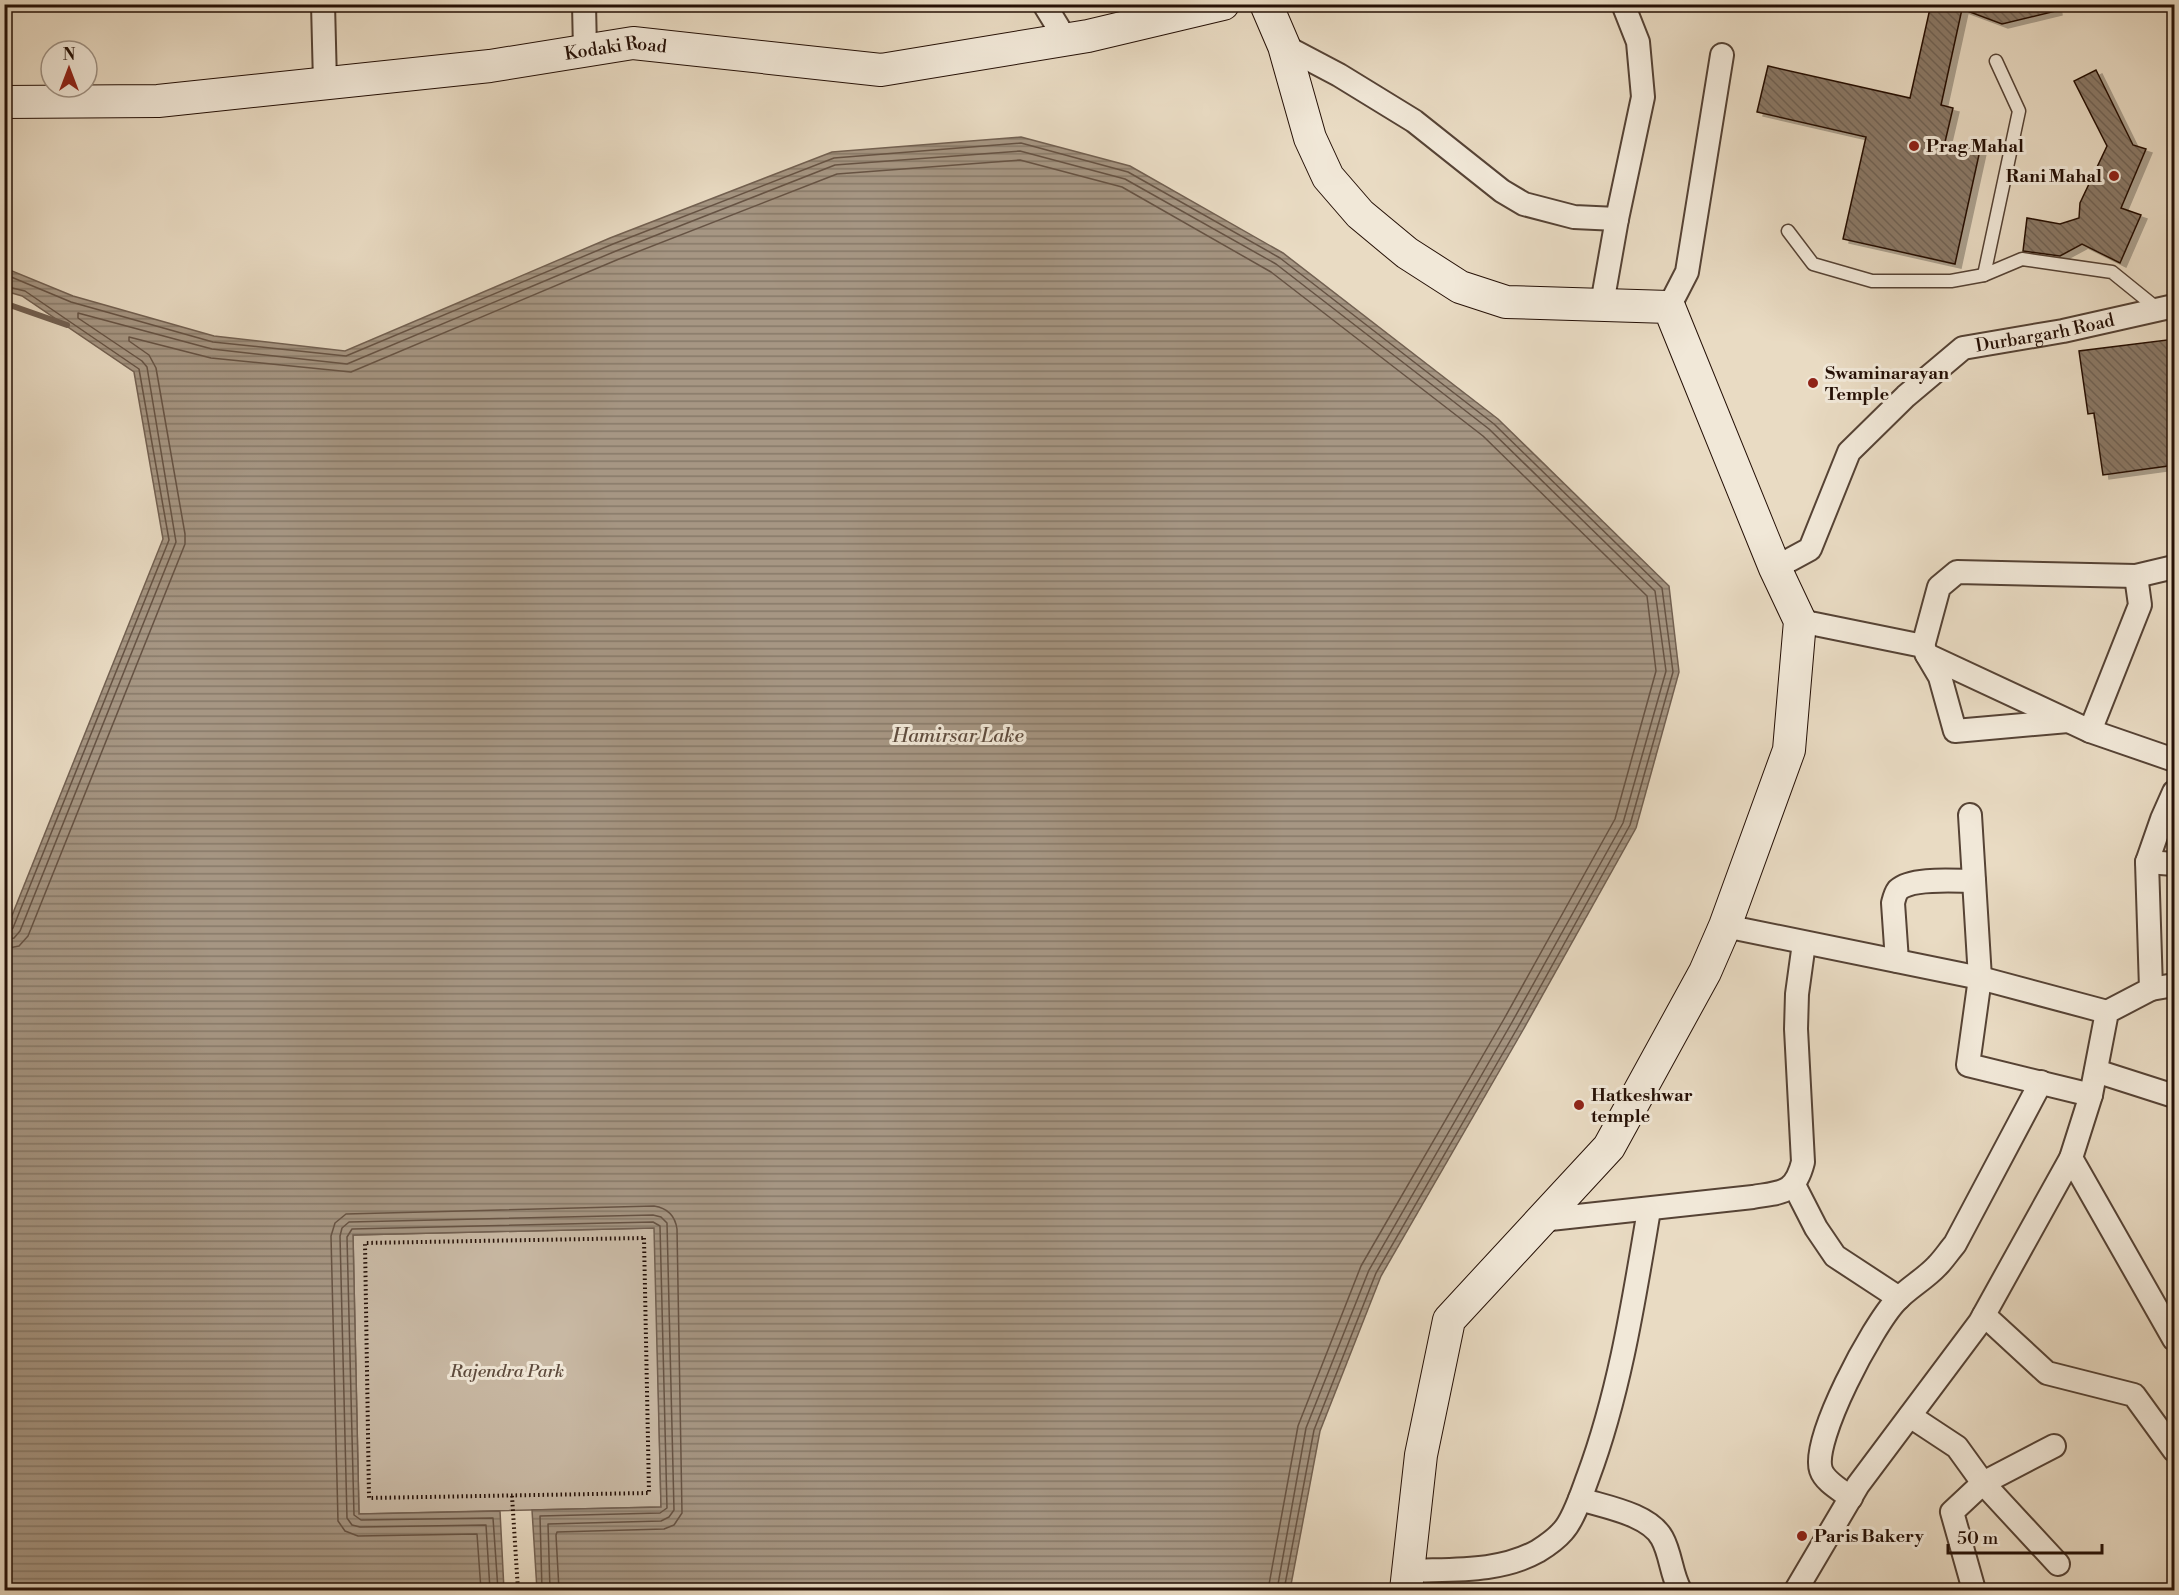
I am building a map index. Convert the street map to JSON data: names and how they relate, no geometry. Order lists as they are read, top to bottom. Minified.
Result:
{"streets":{"street":["Kodaki Road","Durbargarh Road"]},"water":["Hamirsar Lake"],"parks":["Rajendra Park"],"places":["Prag Mahal","Rani Mahal","Swaminarayan Temple","Hatkeshwar temple","Paris Bakery"],"scale_bar":"50 m","north":"top"}
